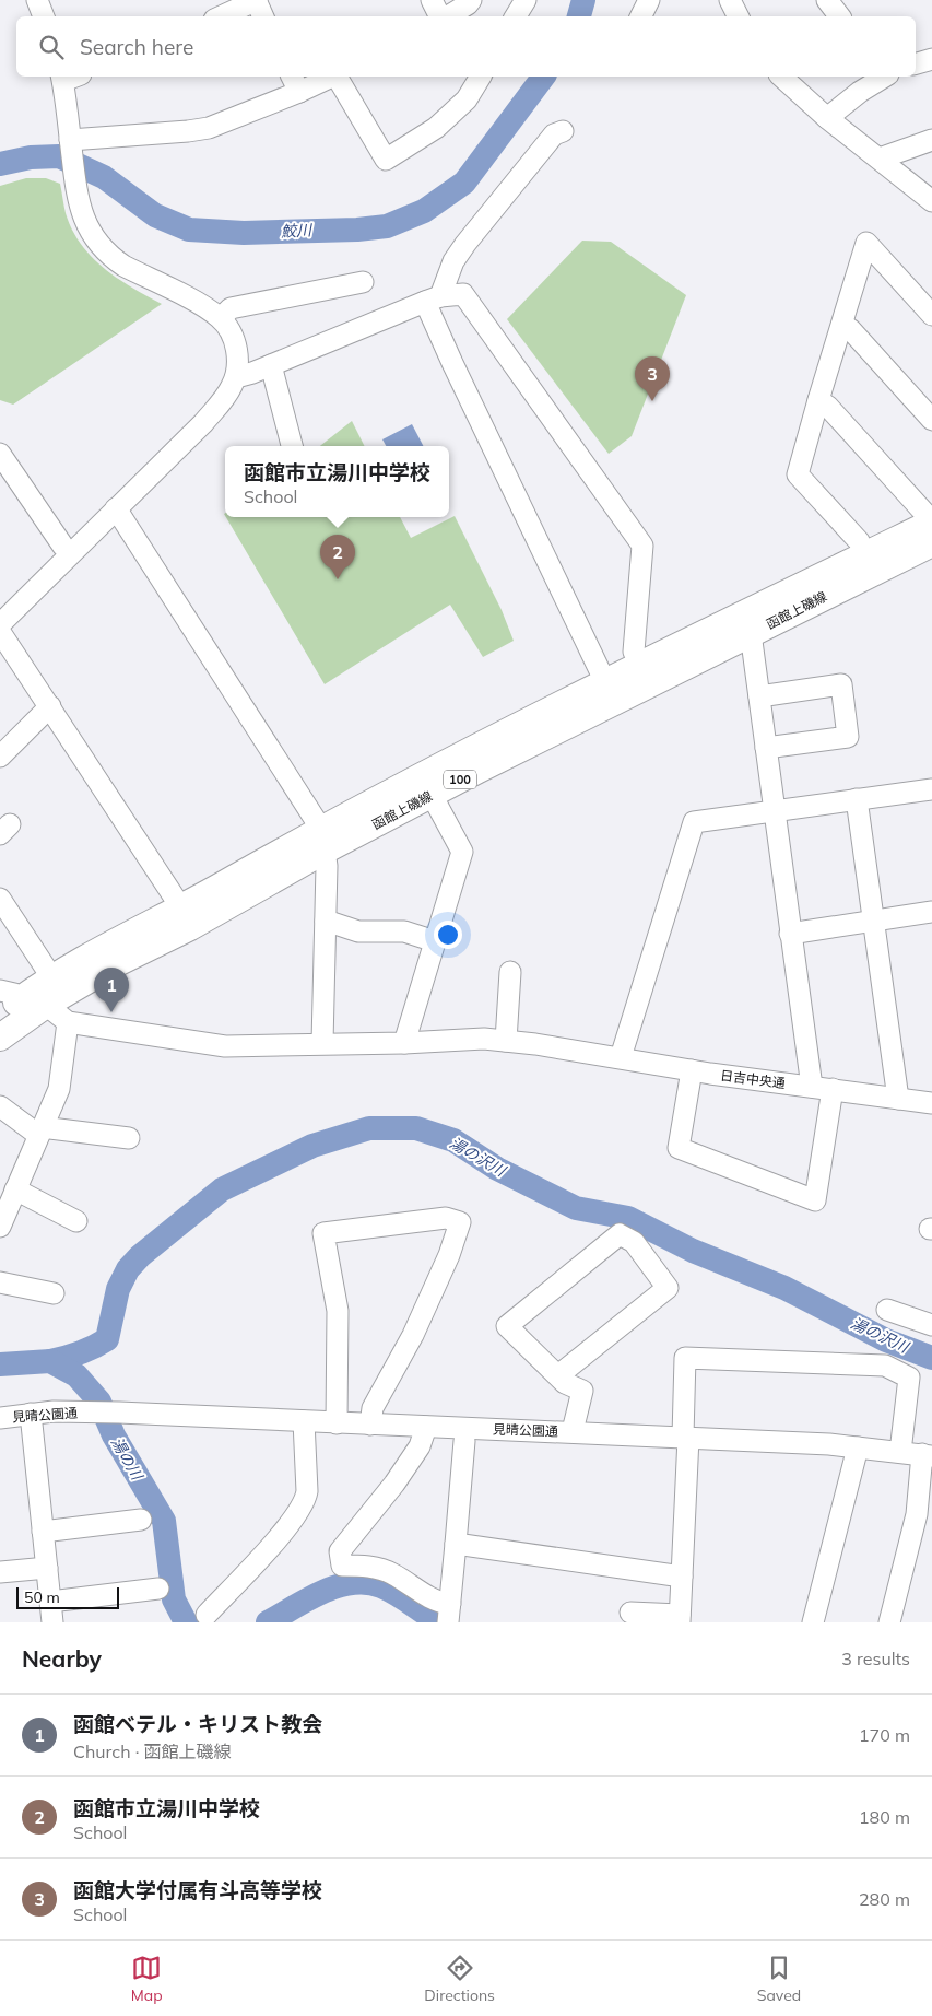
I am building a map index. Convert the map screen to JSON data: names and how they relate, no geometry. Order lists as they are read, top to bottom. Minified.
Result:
{"streets":{"main road":["函館上磯線","100"],"street":["日吉中央通","見晴公園通"]},"water":["鮫川","湯の沢川","湯の川"],"scale_bar":"50 m","page":{"search":"Search here","pins":["3","2","1"],"popup":["函館市立湯川中学校","School"],"scale":"50 m","heading":["Nearby","3 results"],"list":[{"mark":"1","name":"函館ベテル・キリスト教会","note":"Church · 函館上磯線","value":"170 m"},{"mark":"2","name":"函館市立湯川中学校","note":"School","value":"180 m"},{"mark":"3","name":"函館大学付属有斗高等学校","note":"School","value":"280 m"}],"nav":["Map","Directions","Saved"]}}
